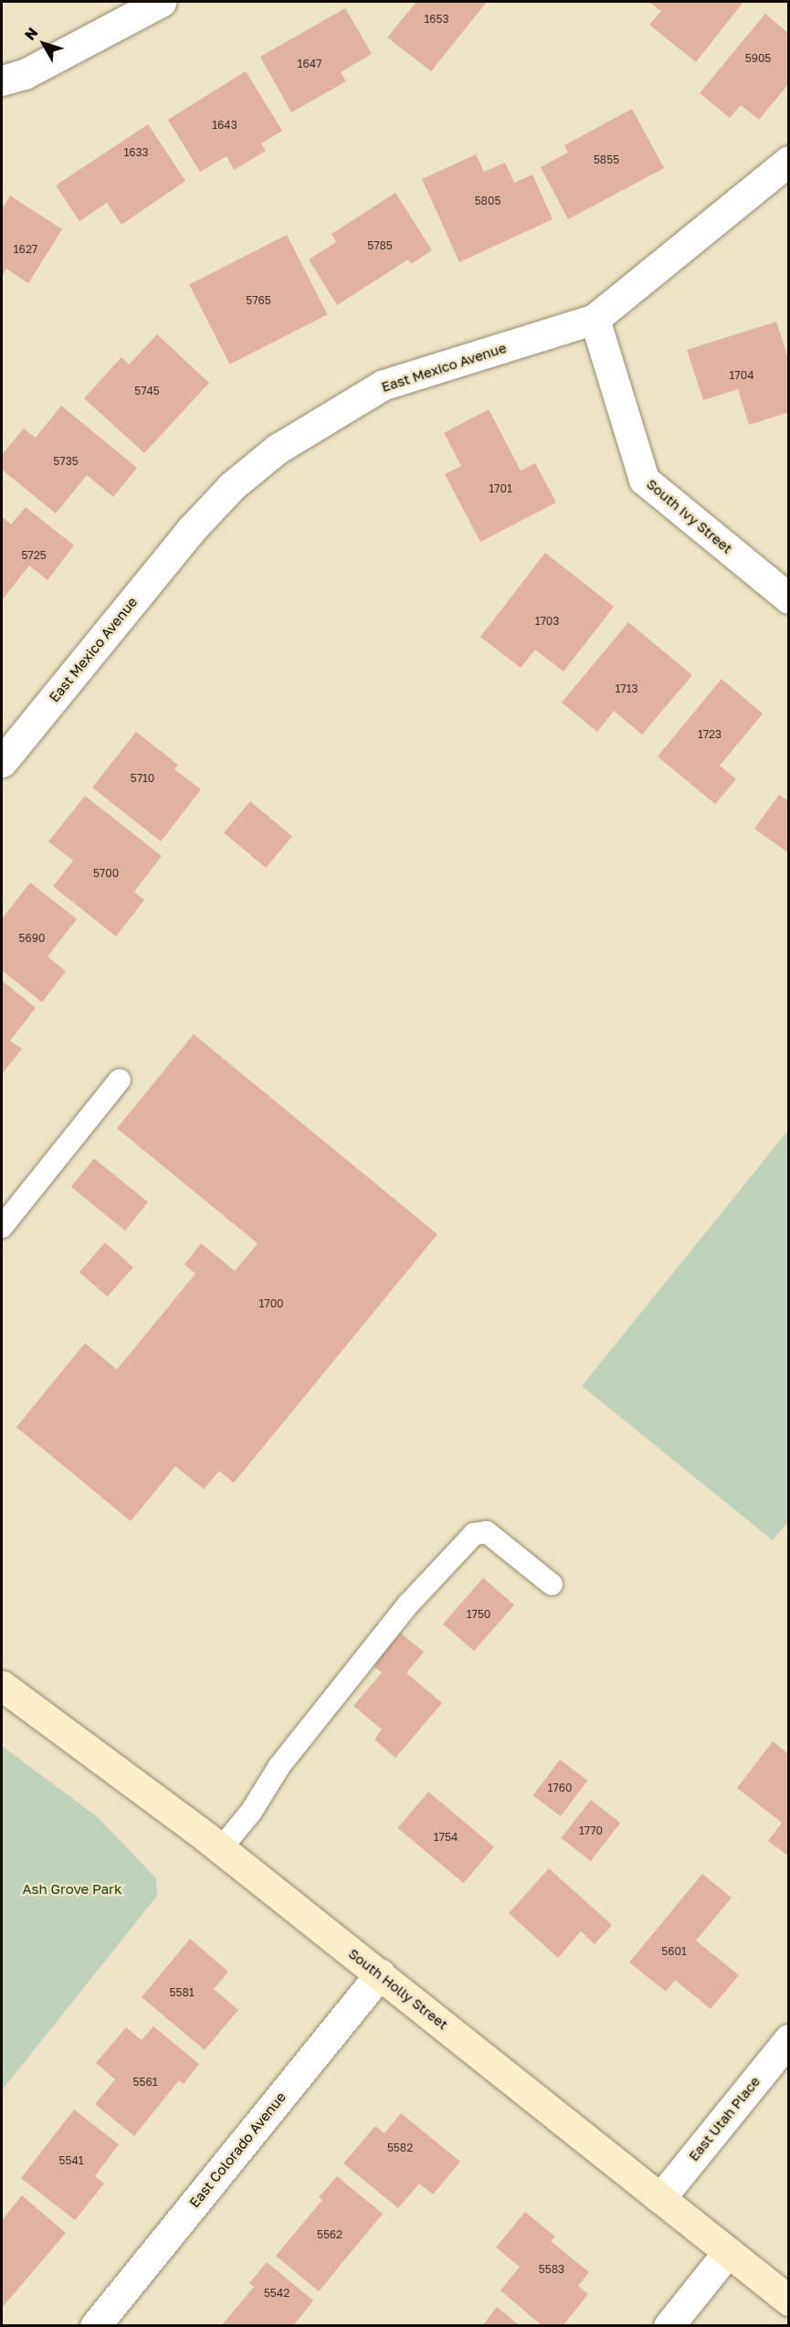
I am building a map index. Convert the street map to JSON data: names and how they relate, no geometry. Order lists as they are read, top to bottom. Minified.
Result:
{"streets":{"main road":["South Holly Street"],"street":["East Mexico Avenue","South Ivy Street","East Utah Place","East Colorado Avenue"]},"crossings":[["East Mexico Avenue","South Ivy Street"],["South Holly Street","East Utah Place"],["South Holly Street","East Colorado Avenue"]],"parks":["Ash Grove Park"],"house_numbers":["1653","5905","1647","1643","1633","5855","5805","5785","1627","5765","1704","5745","5735","1701","5725","1703","1713","1723","5710","5700","5690","1700","1750","1760","1770","1754","5601","5581","5561","5582","5541","5562","5583","5542"],"north":"top left"}
